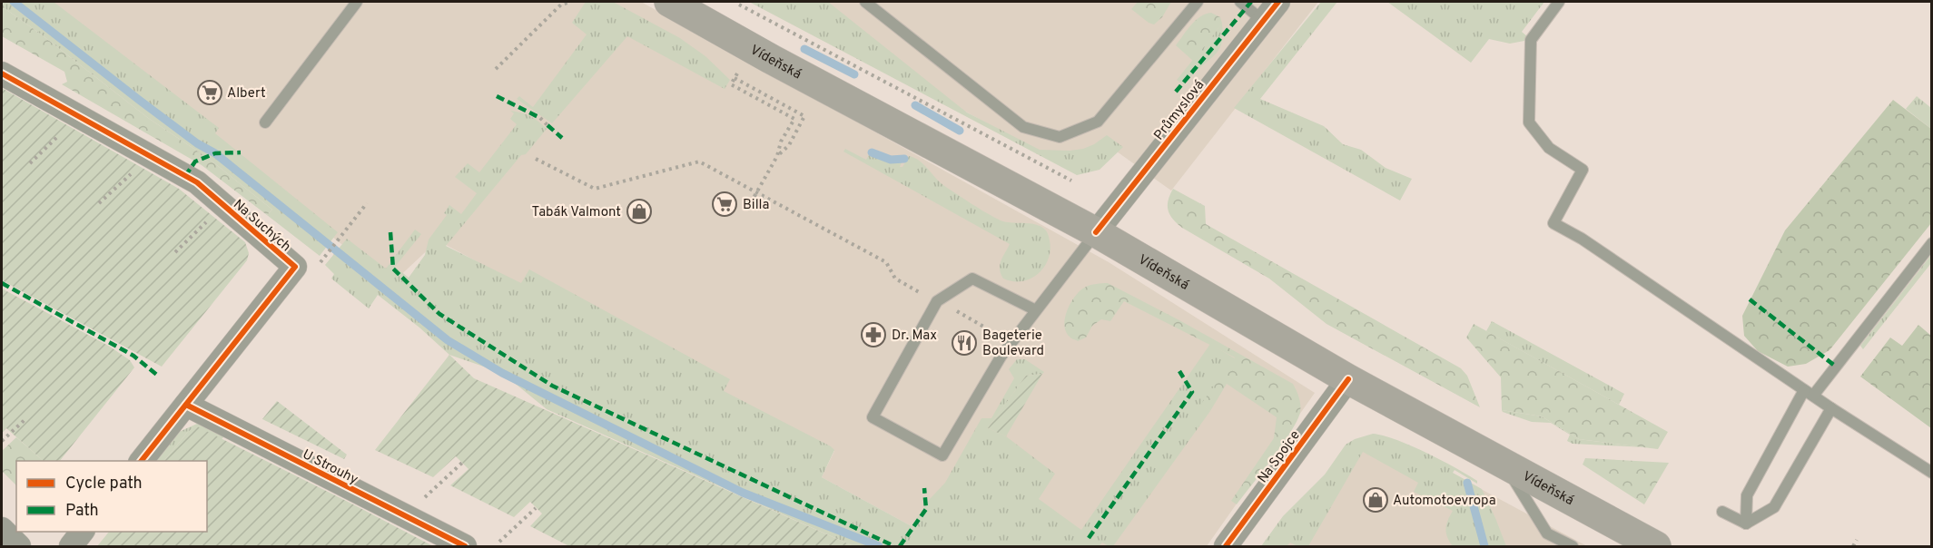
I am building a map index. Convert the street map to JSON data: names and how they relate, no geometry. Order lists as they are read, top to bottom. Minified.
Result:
{"streets":{"main road":["Vídeňská"],"street":["Průmyslová","Na Suchých","Na Spojce","U Strouhy"]},"crossings":[["Vídeňská","Průmyslová"],["Vídeňská","Na Spojce"],["Na Suchých","U Strouhy"]],"places":{"supermarket":["Albert","Billa"],"shop":["Tabák Valmont","Automotoevropa"],"pharmacy":["Dr. Max"],"restaurant":["Bageterie Boulevard"]},"legend":["Cycle path","Path"]}
